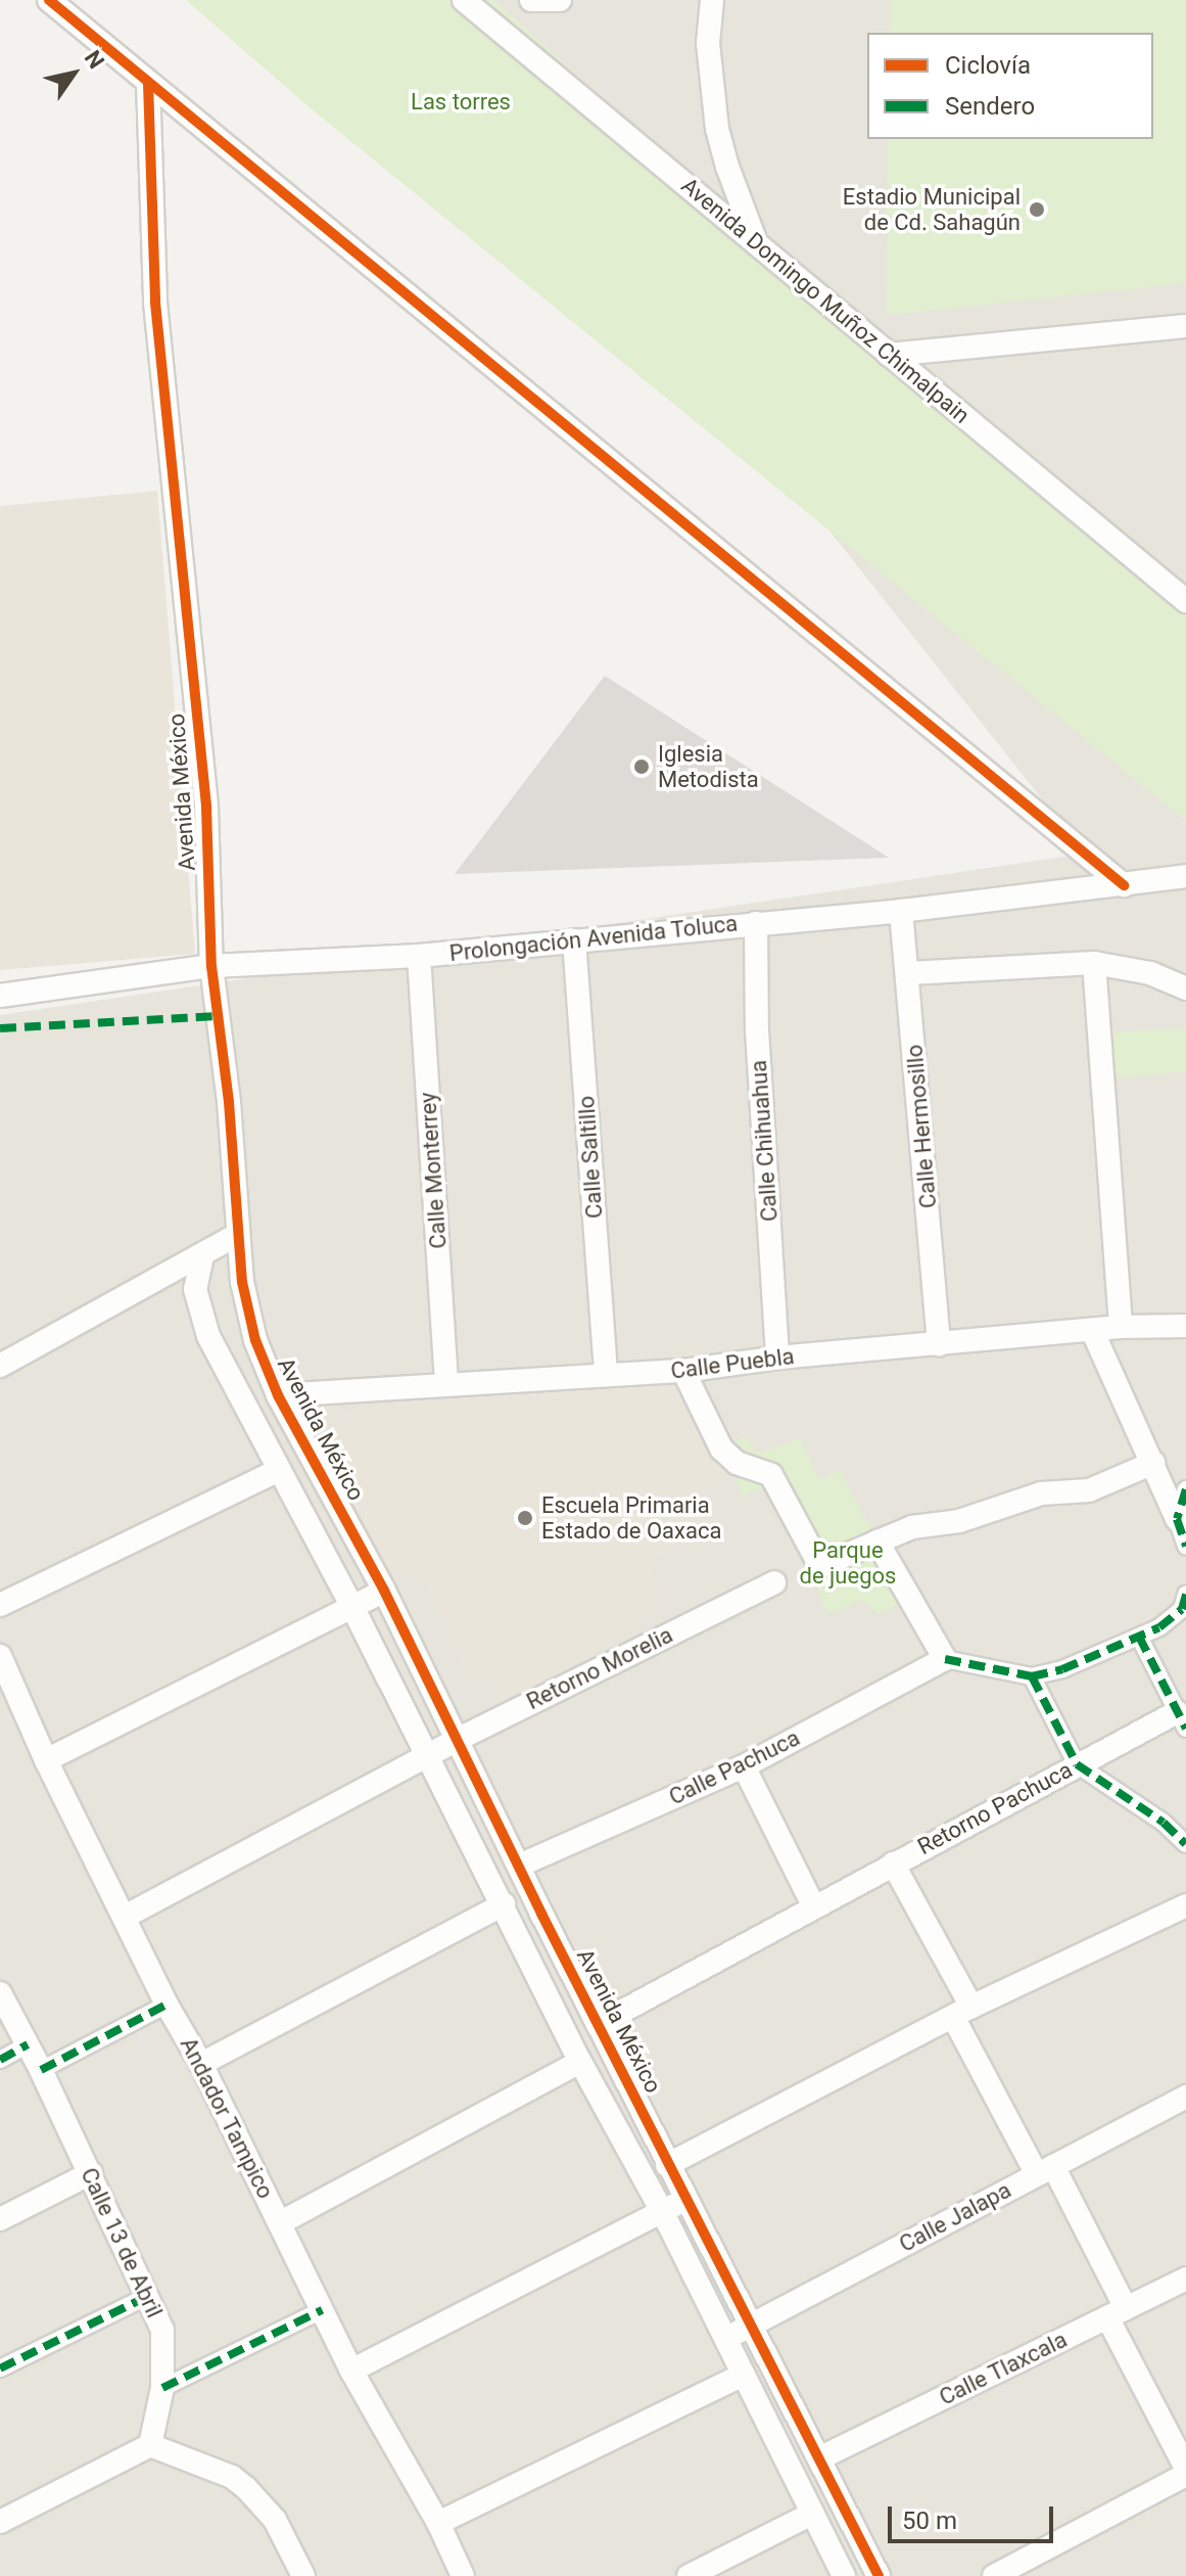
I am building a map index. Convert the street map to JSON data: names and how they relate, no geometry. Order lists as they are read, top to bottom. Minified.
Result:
{"streets":{"street":["Avenida Domingo Muñoz Chimalpain","Avenida México","Prolongación Avenida Toluca","Calle Hermosillo","Calle Chihuahua","Calle Saltillo","Calle Monterrey","Calle Puebla","Retorno Morelia","Calle Pachuca","Retorno Pachuca","Andador Tampico","Calle Jalapa","Calle 13 de Abril","Calle Tlaxcala"]},"crossings":[["Avenida México","Prolongación Avenida Toluca"],["Avenida México","Calle Puebla"],["Avenida México","Retorno Morelia"],["Avenida México","Calle Pachuca"],["Avenida México","Retorno Pachuca"],["Avenida México","Calle Jalapa"],["Avenida México","Calle Tlaxcala"],["Prolongación Avenida Toluca","Calle Hermosillo"],["Prolongación Avenida Toluca","Calle Chihuahua"],["Prolongación Avenida Toluca","Calle Saltillo"],["Prolongación Avenida Toluca","Calle Monterrey"],["Calle Hermosillo","Calle Puebla"],["Calle Chihuahua","Calle Puebla"],["Calle Saltillo","Calle Puebla"],["Calle Monterrey","Calle Puebla"],["Retorno Morelia","Andador Tampico"]],"parks":["Las torres","Parque de juegos"],"places":["Estadio Municipal de Cd. Sahagún","Iglesia Metodista","Escuela Primaria Estado de Oaxaca"],"legend":["Ciclovía","Sendero"],"scale_bar":"50 m","north":"top right"}
